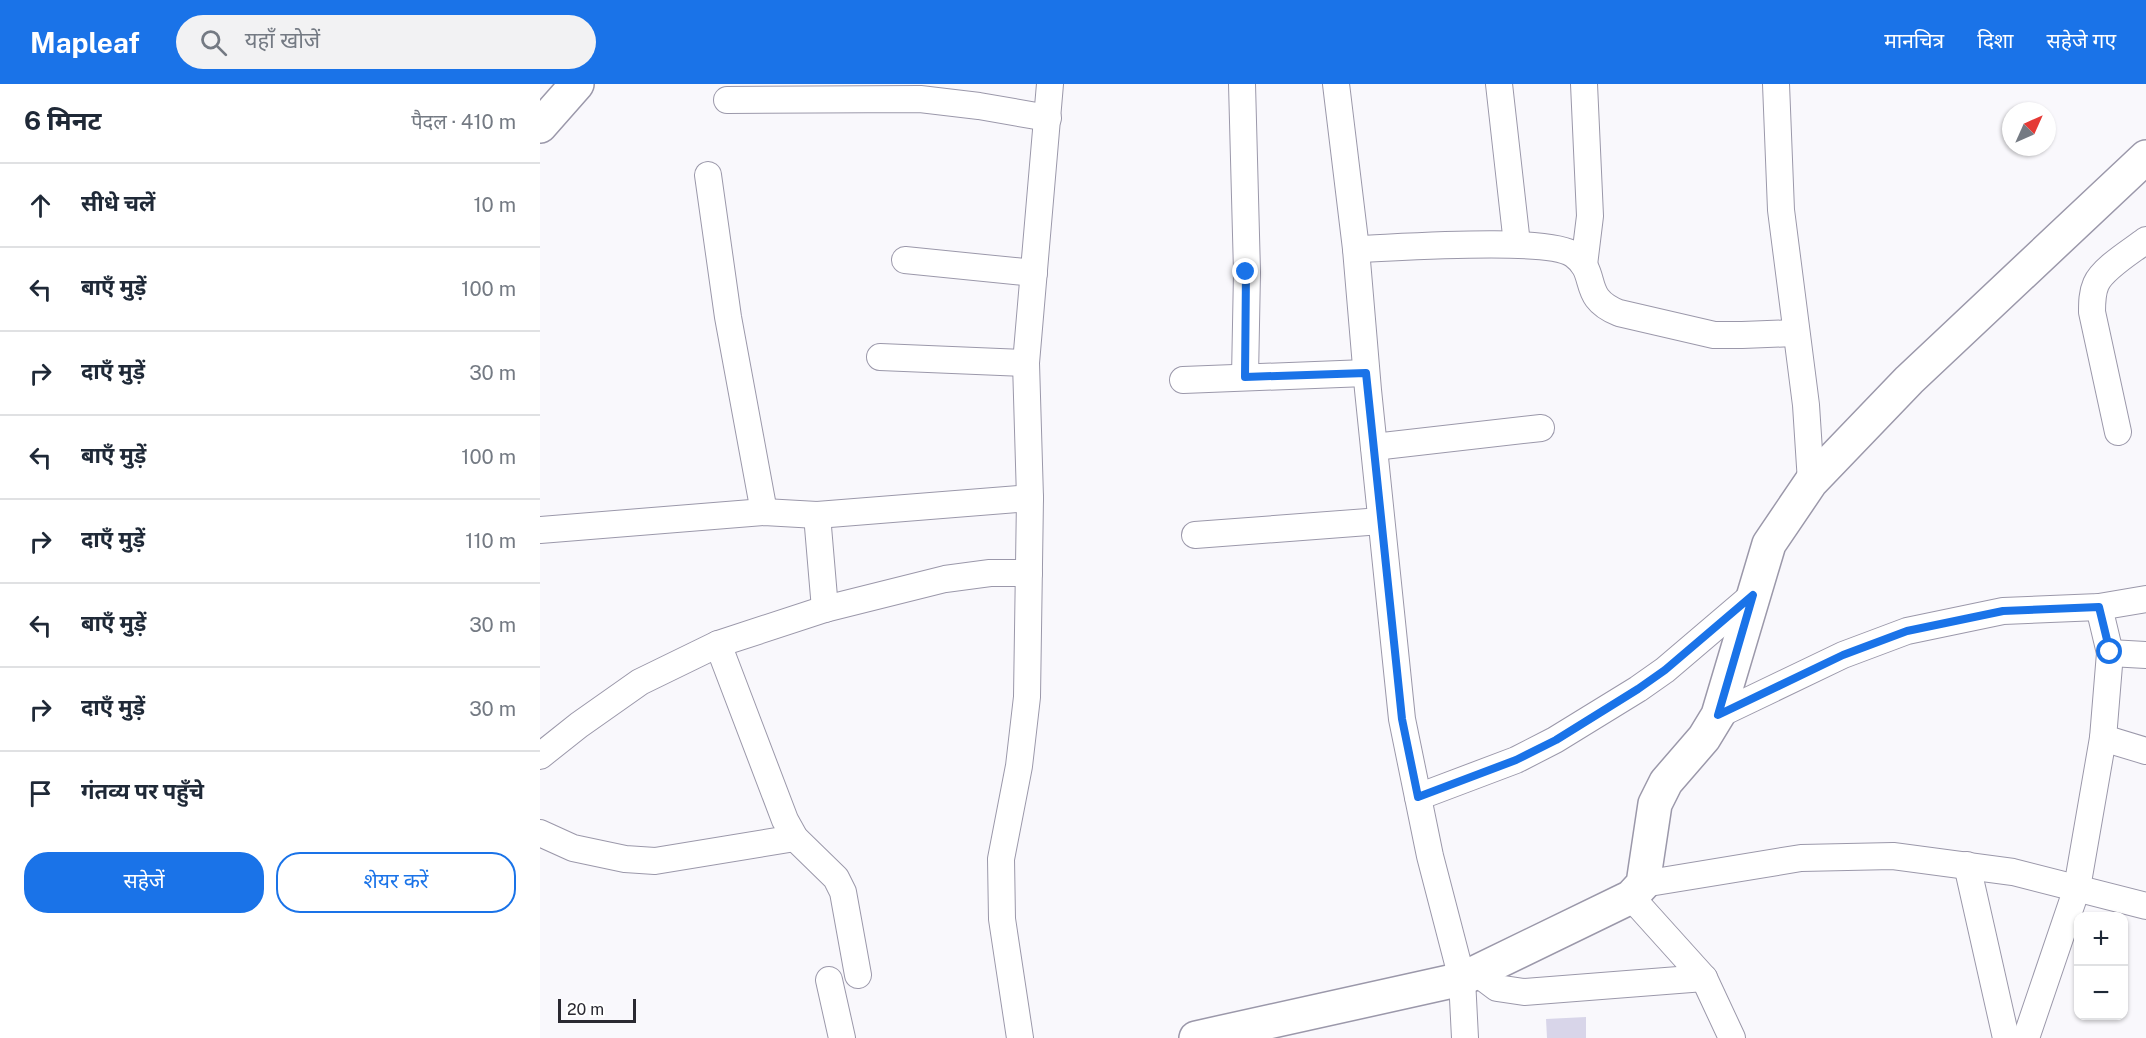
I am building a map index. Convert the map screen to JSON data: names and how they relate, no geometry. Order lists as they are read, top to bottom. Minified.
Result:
{"scale_bar":"20 m","north":"top right","page":{"header":"Mapleaf","search":"यहाँ खोजें","nav":["मानचित्र","दिशा","सहेजे गए"],"heading":["6 मिनट","पैदल · 410 m"],"list":[["सीधे चलें","10 m"],["बाएँ मुड़ें","100 m"],["दाएँ मुड़ें","30 m"],["बाएँ मुड़ें","100 m"],["दाएँ मुड़ें","110 m"],["बाएँ मुड़ें","30 m"],["दाएँ मुड़ें","30 m"],"गंतव्य पर पहुँचे"],"buttons":["सहेजें","शेयर करें"],"map_buttons":["+","−"],"scale":"20 m"}}
